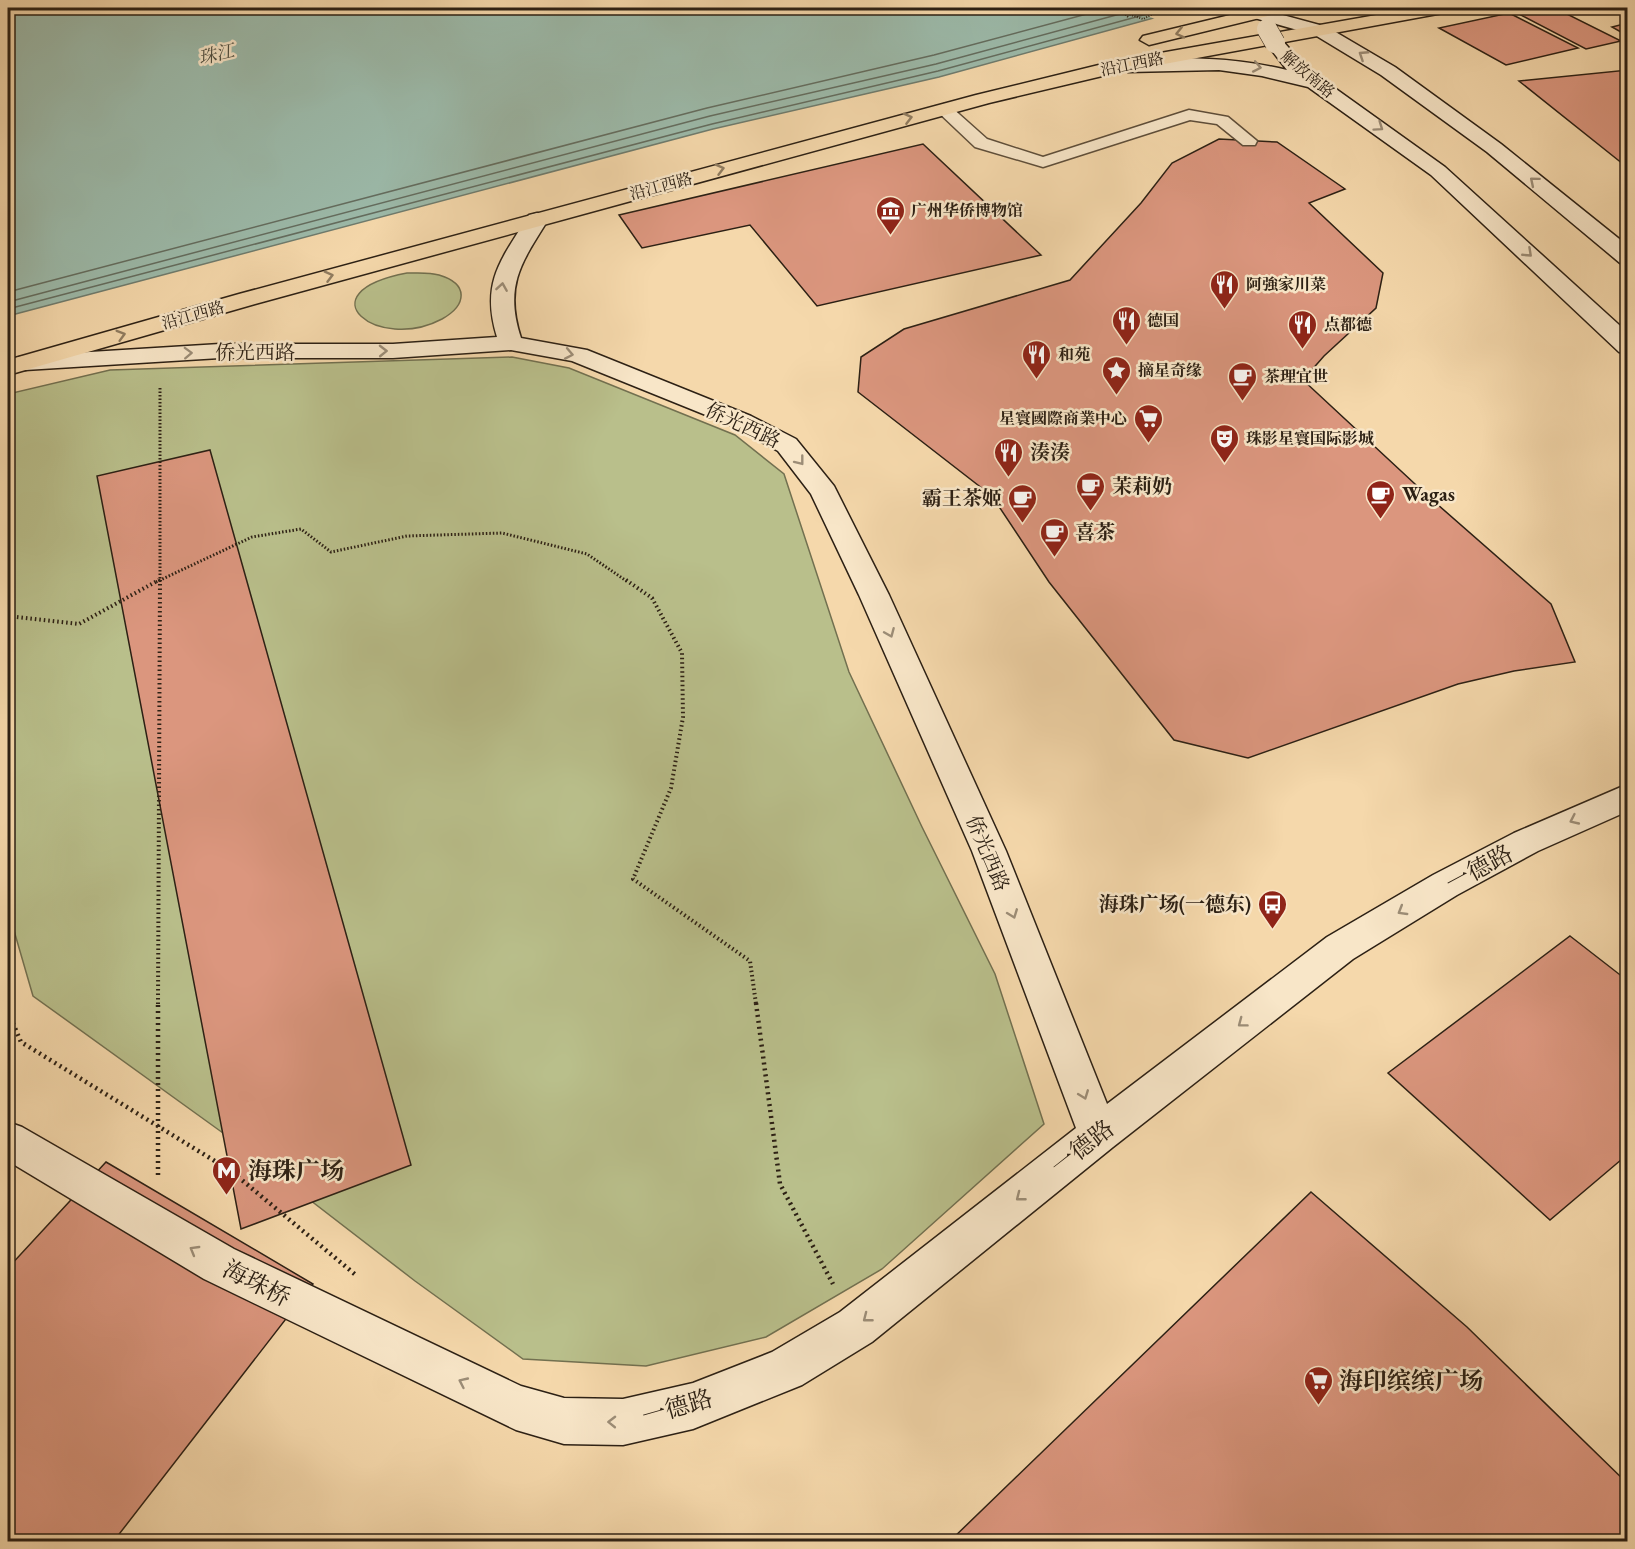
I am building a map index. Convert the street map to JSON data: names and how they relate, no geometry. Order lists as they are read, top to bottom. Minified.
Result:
{"streets":{"main road":["沿江西路","解放南路","侨光西路","一德路","海珠桥"]},"crossings":[["沿江西路","解放南路"],["沿江西路","侨光西路"],["侨光西路","一德路"],["一德路","海珠桥"]],"one_way":["侨光西路","一德路","海珠桥"],"water":["珠江"],"places":{"museum":["广州华侨博物馆"],"restaurant":["阿強家川菜","德国","点都德","和苑","湊湊"],"place":["摘星奇缘"],"cafe":["茶理宜世","茉莉奶","Wagas","霸王茶姬","喜茶"],"supermarket":["星寰國際商業中心","海印缤缤广场"],"theatre":["珠影星寰国际影城"],"bus stop":["海珠广场(一德东)"],"metro station":["海珠广场"]}}
